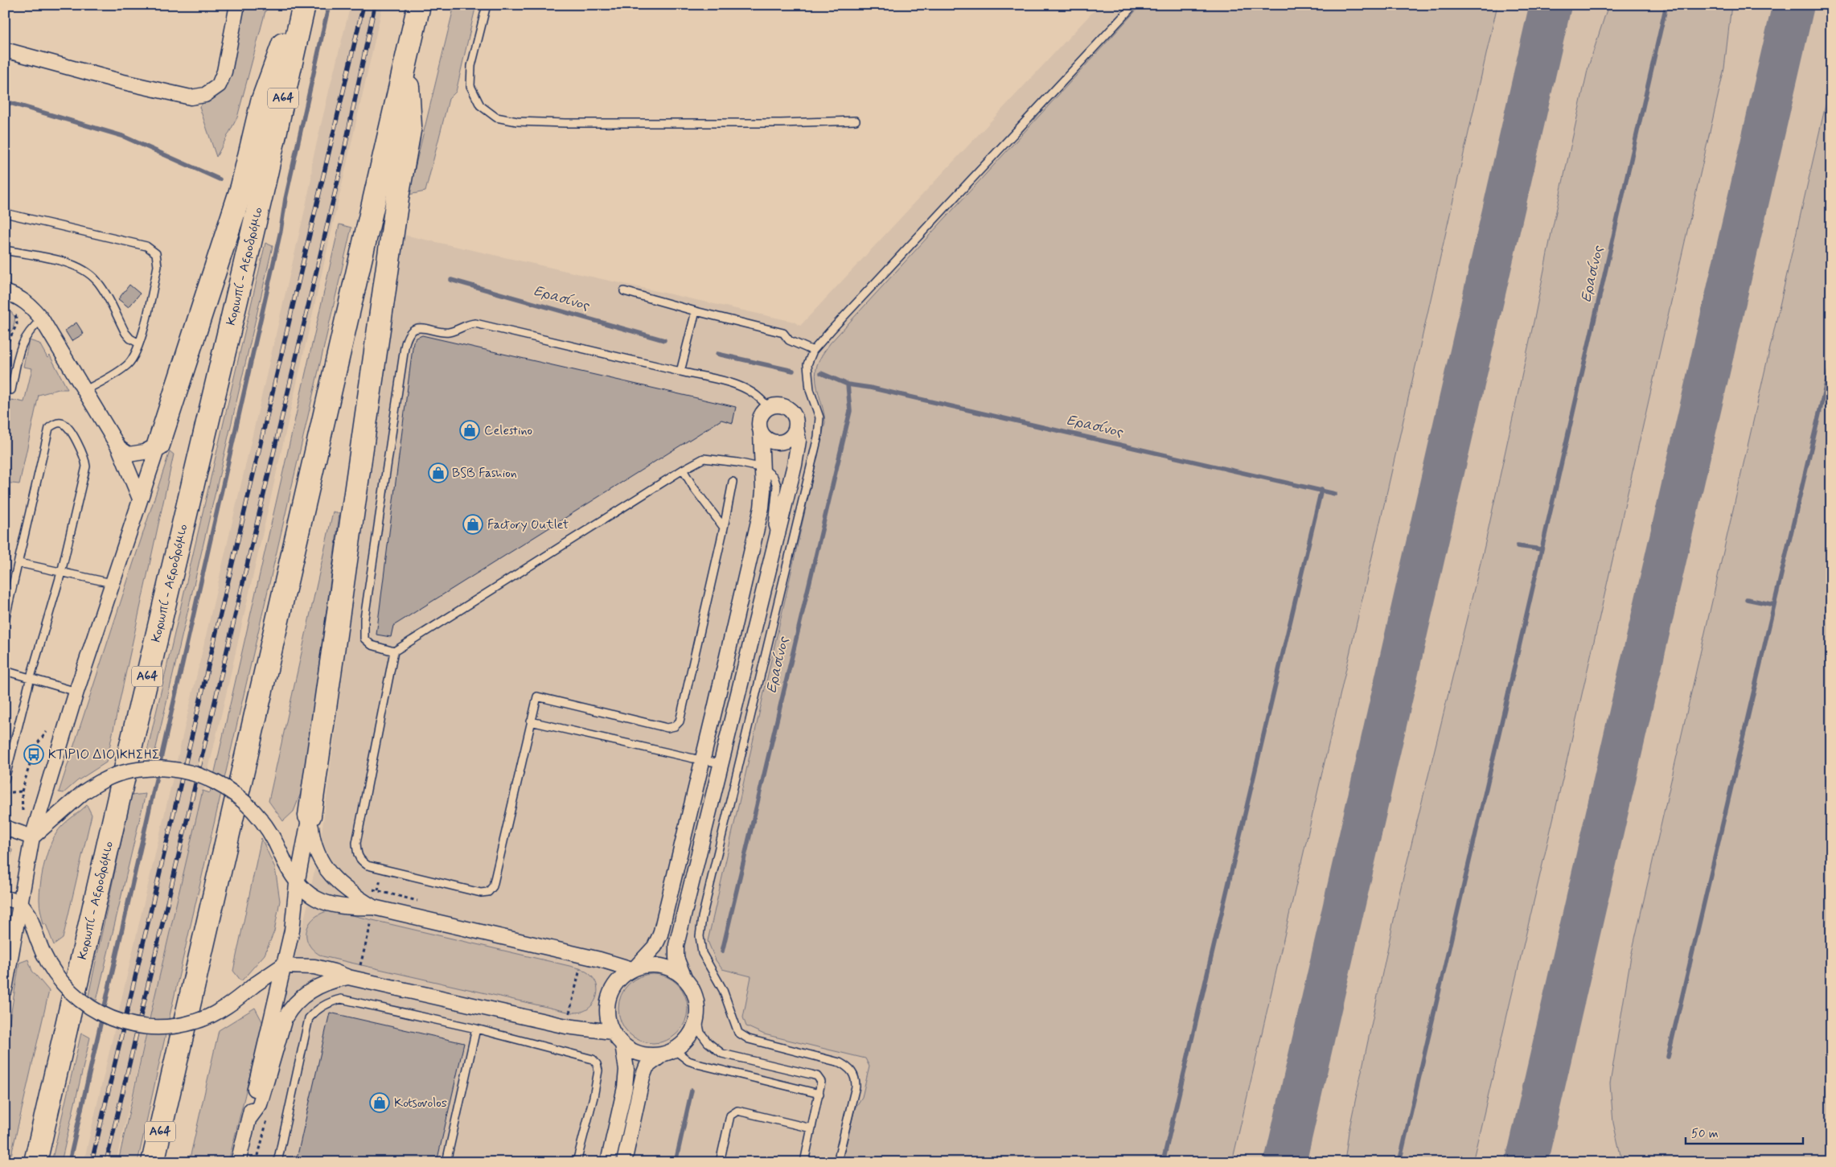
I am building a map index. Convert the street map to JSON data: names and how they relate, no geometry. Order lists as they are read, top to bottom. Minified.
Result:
{"streets":{"highway":["Α64","Κορωπί - Αεροδρόμιο"]},"water":["Ερασίνος"],"places":{"shop":["Celestino","BSB Fashion","Factory Outlet","Kotsovolos"],"bus stop":["ΚΤΙΡΙΟ ΔΙΟΙΚΗΣΗΣ"]},"scale_bar":"50 m"}
